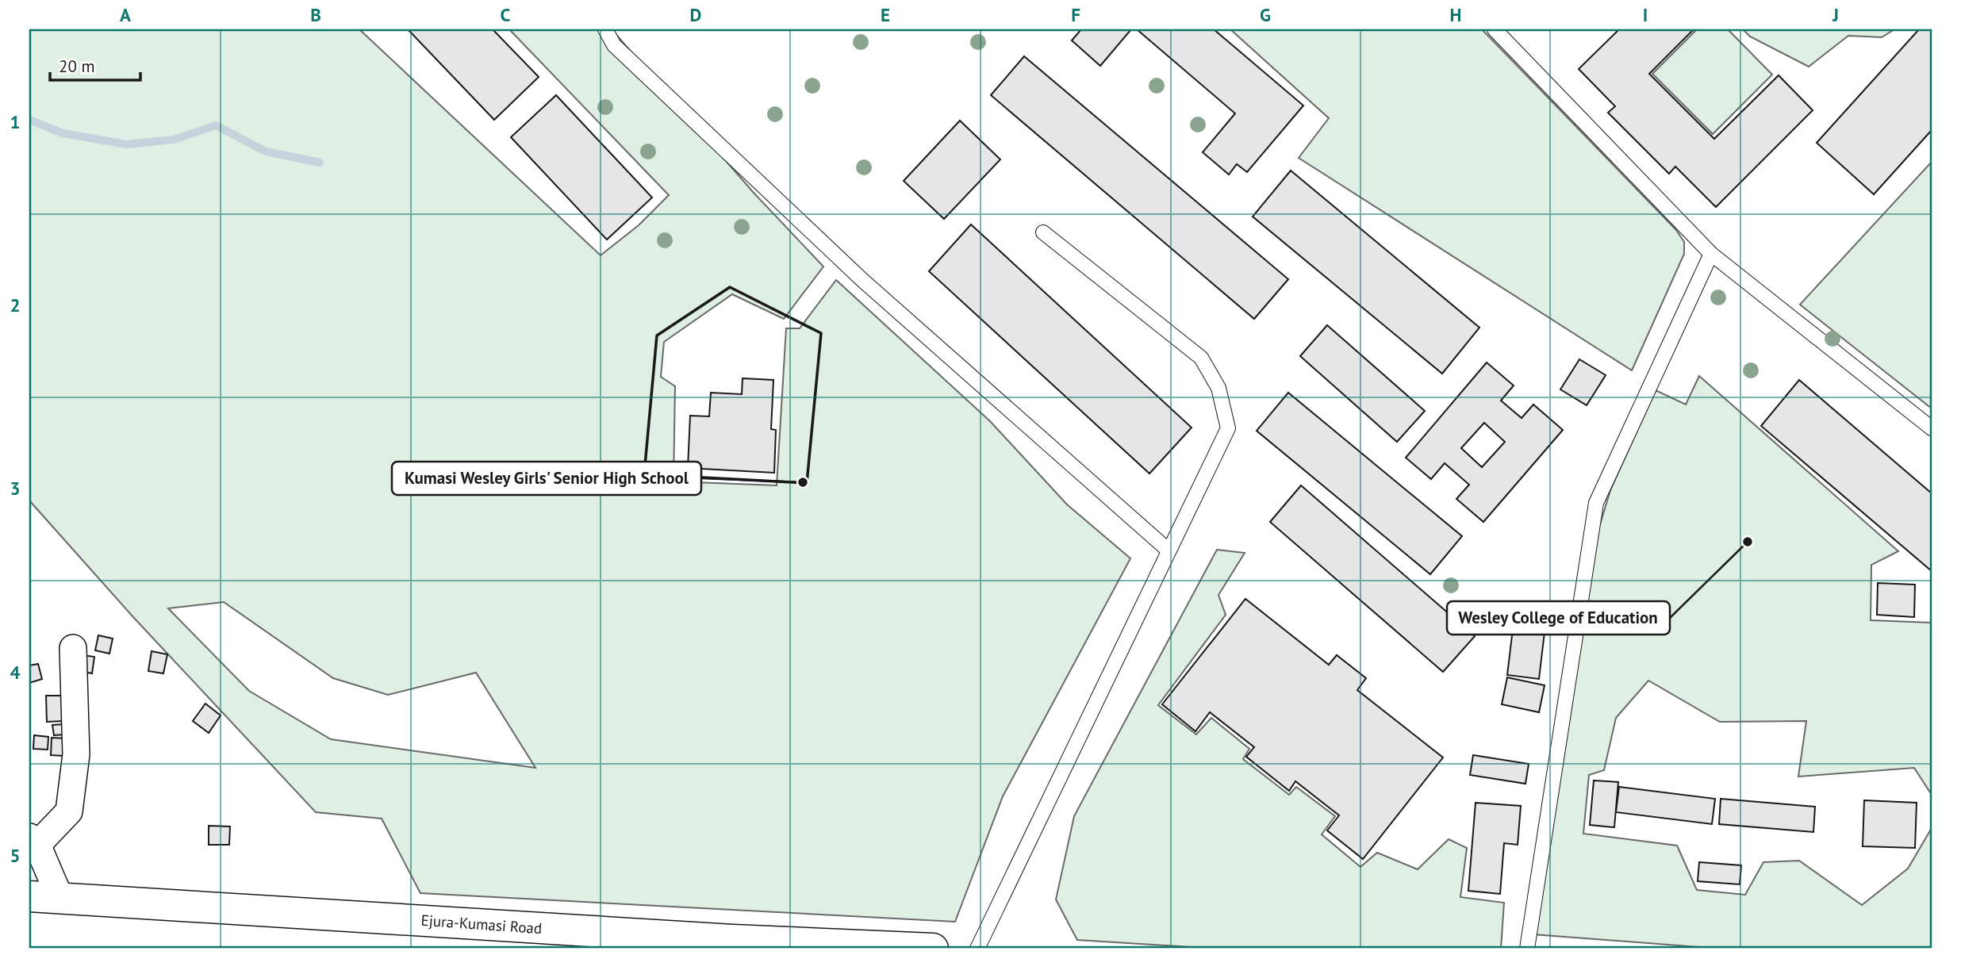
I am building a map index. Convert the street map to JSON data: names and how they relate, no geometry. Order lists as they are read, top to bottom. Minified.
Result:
{"streets":{"main road":["Ejura-Kumasi Road"]},"places":["Kumasi Wesley Girls' Senior High School","Wesley College of Education"],"scale_bar":"20 m","grid":{"columns":["A","B","C","D","E","F","G","H","I","J"],"rows":["1","2","3","4","5"]}}
